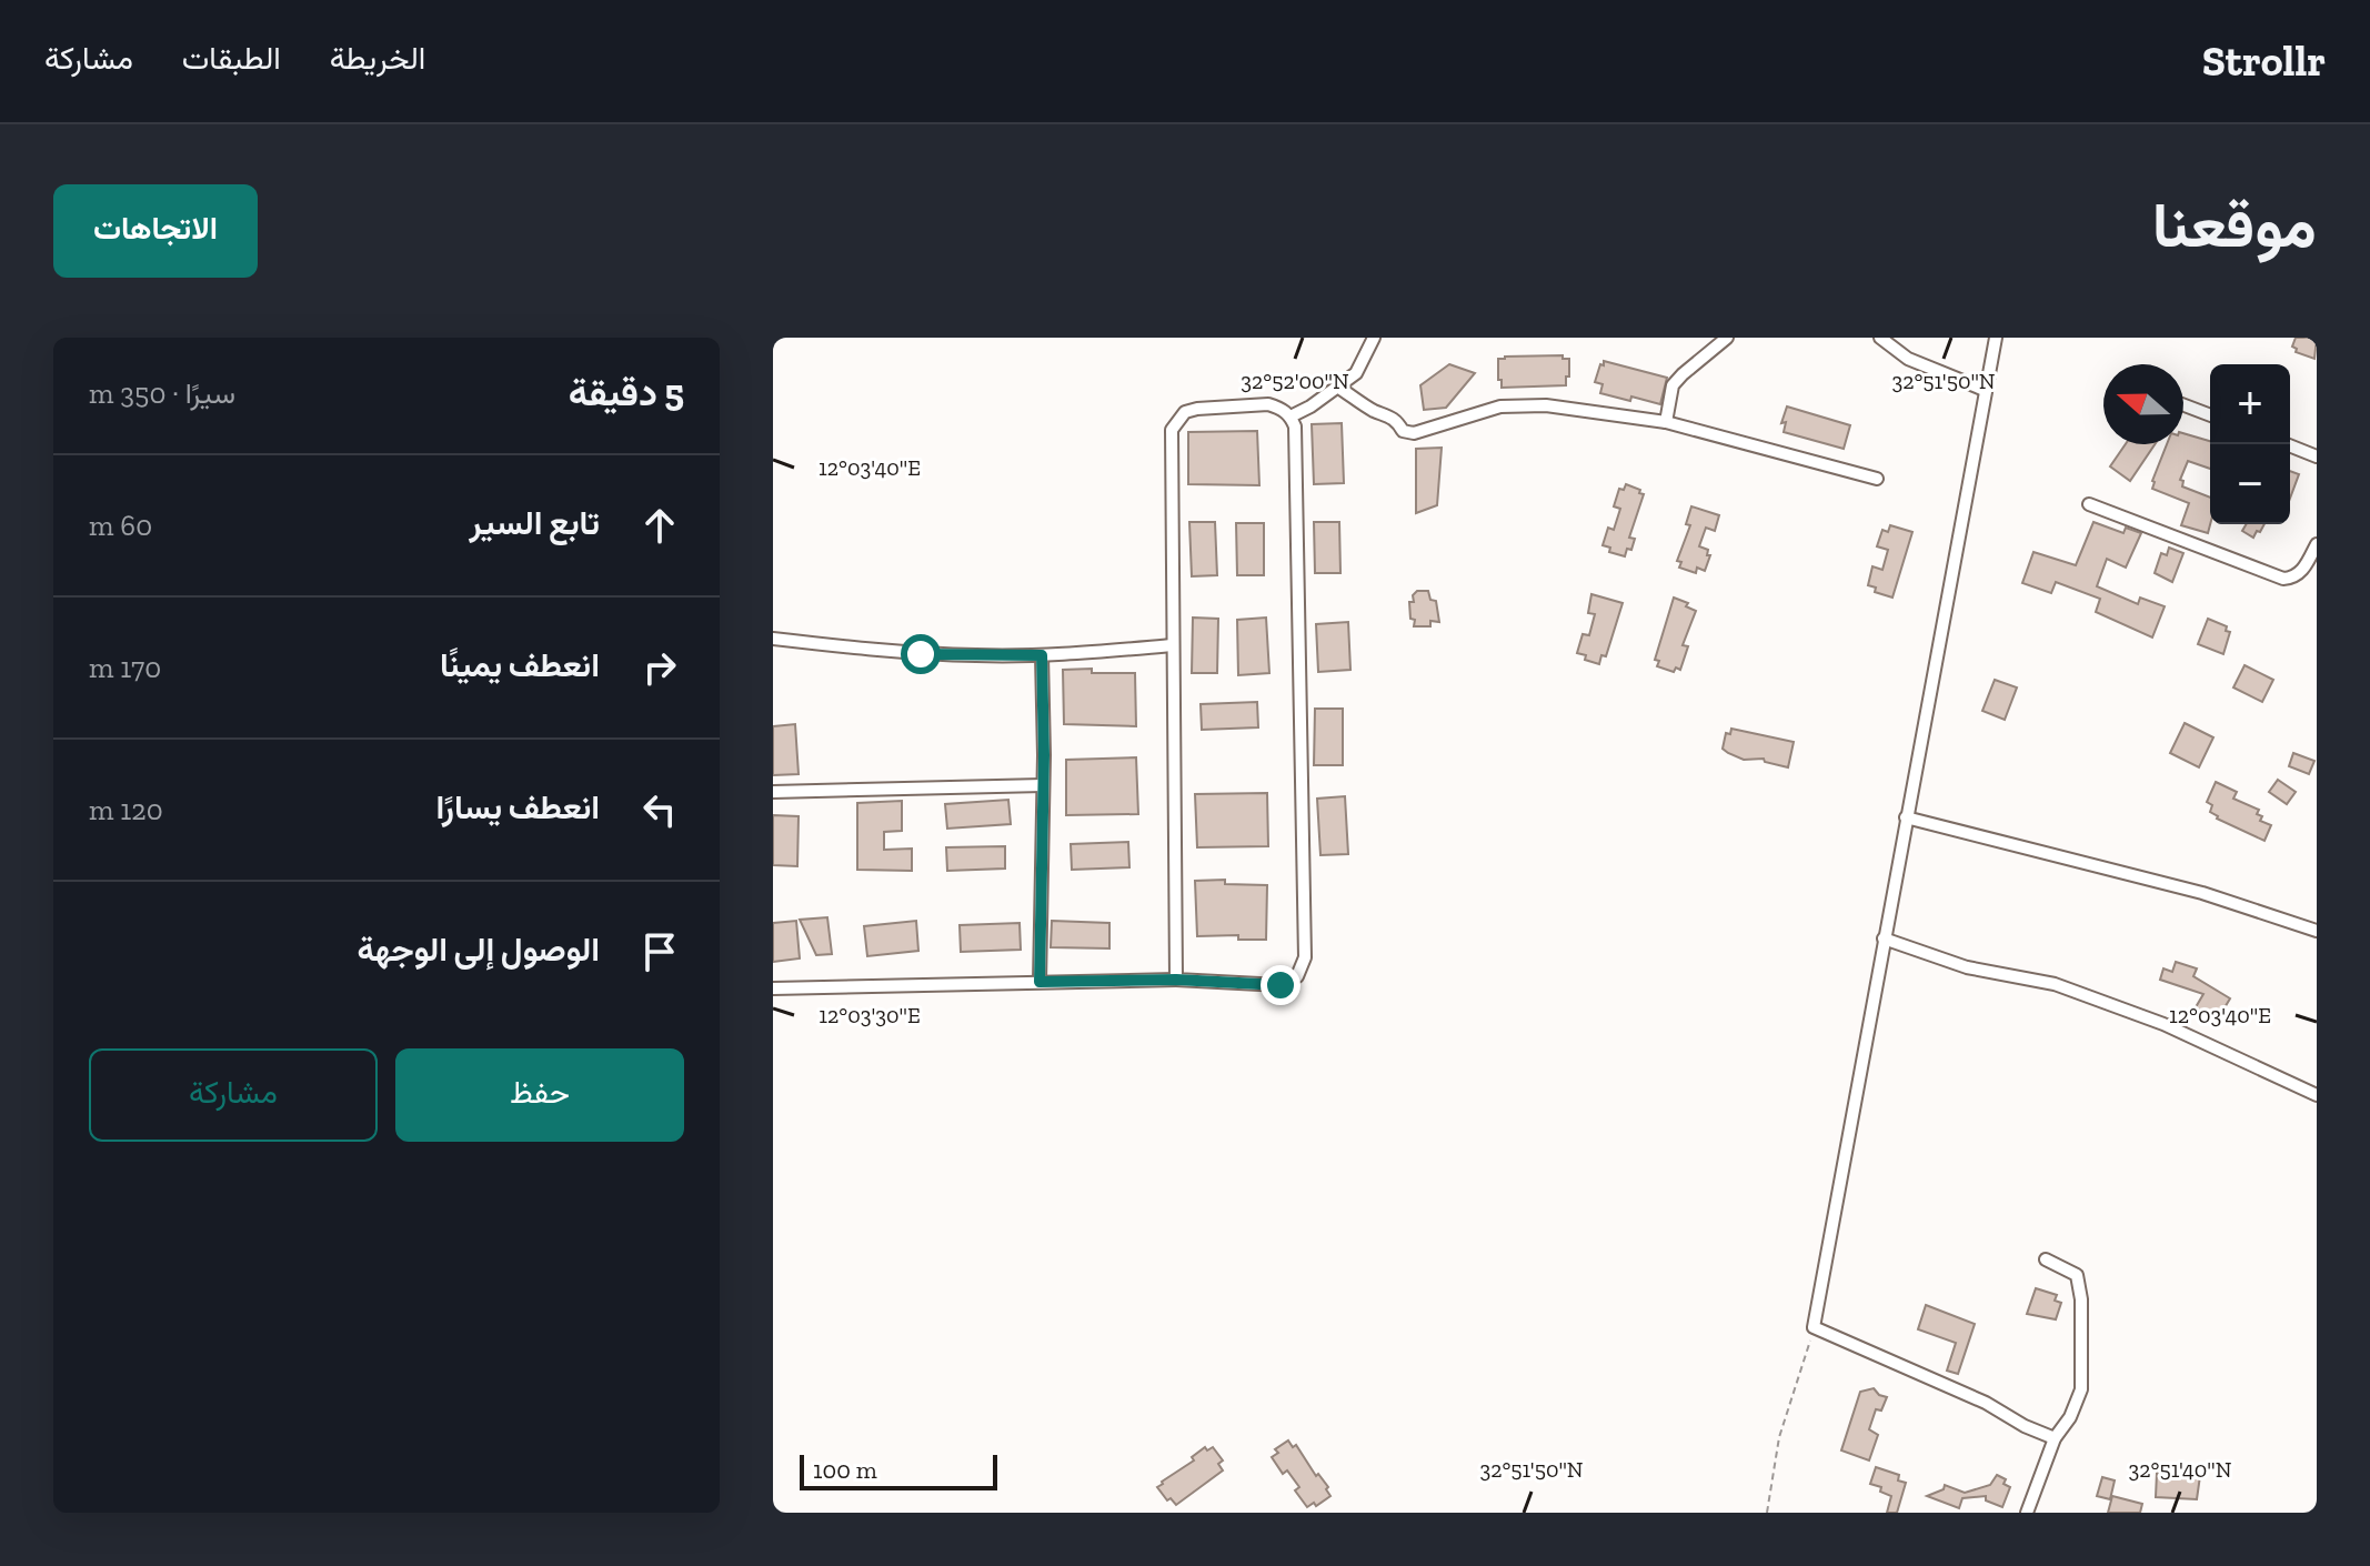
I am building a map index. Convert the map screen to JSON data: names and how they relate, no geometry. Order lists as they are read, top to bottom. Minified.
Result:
{"scale_bar":"100 m","north":"left","page":{"header":"Strollr","nav":["الخريطة","الطبقات","مشاركة"],"title":"موقعنا","buttons":["الاتجاهات",["حفظ","مشاركة"]],"heading":["5 دقيقة","سيرًا · 350 m"],"map_buttons":["+","−"],"list":[["تابع السير","60 m"],["انعطف يمينًا","170 m"],["انعطف يسارًا","120 m"],"الوصول إلى الوجهة"],"scale":"100 m"},"coordinates":["32°52'00\"N","32°51'50\"N","12°03'40\"E","12°03'30\"E","32°51'40\"N"]}
